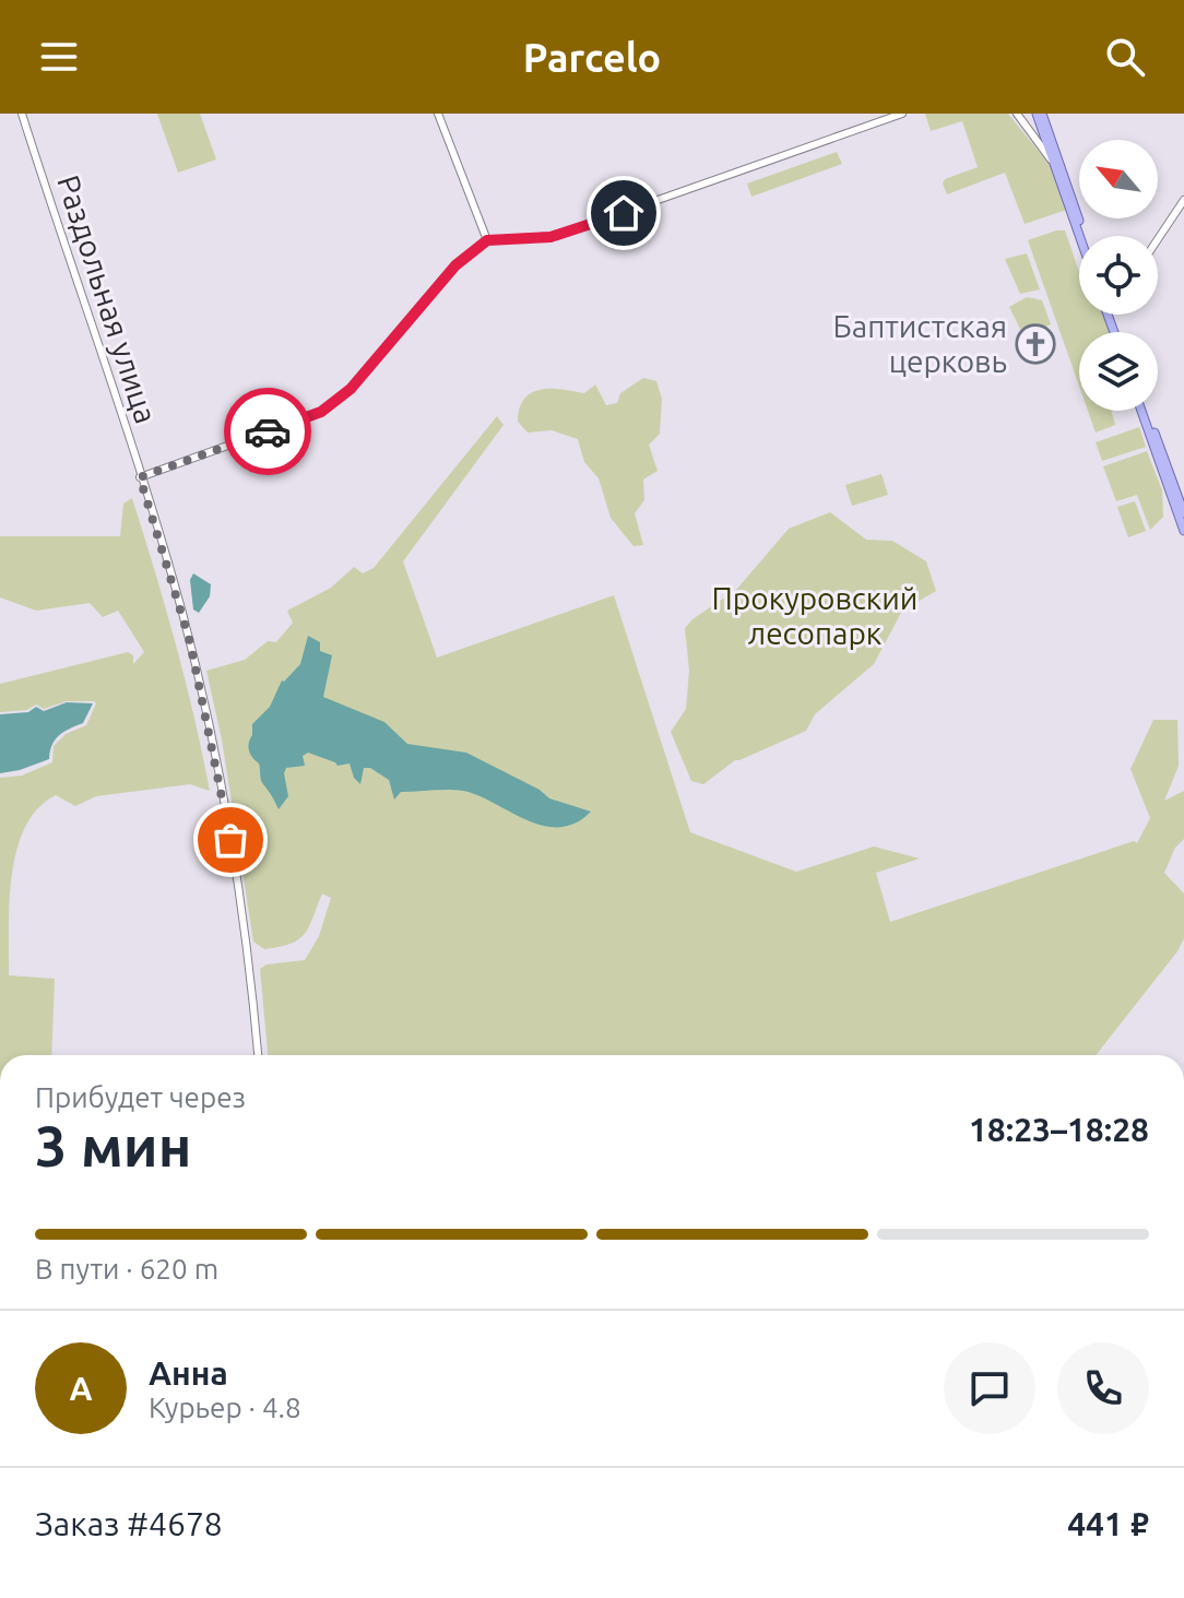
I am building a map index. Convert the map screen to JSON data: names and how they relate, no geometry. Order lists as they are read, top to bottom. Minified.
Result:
{"streets":{"main road":["Раздольная улица"]},"parks":["Прокуровский лесопарк"],"places":{"church":["Баптистская церковь"]},"north":"top left","page":{"header":"Parcelo","heading":["3 мин","Прибудет через","18:23–18:28"],"panel":["Анна","Курьер · 4.8","Заказ #4678","441 ₽"],"bar":"В пути · 620 m","round":"А"}}
